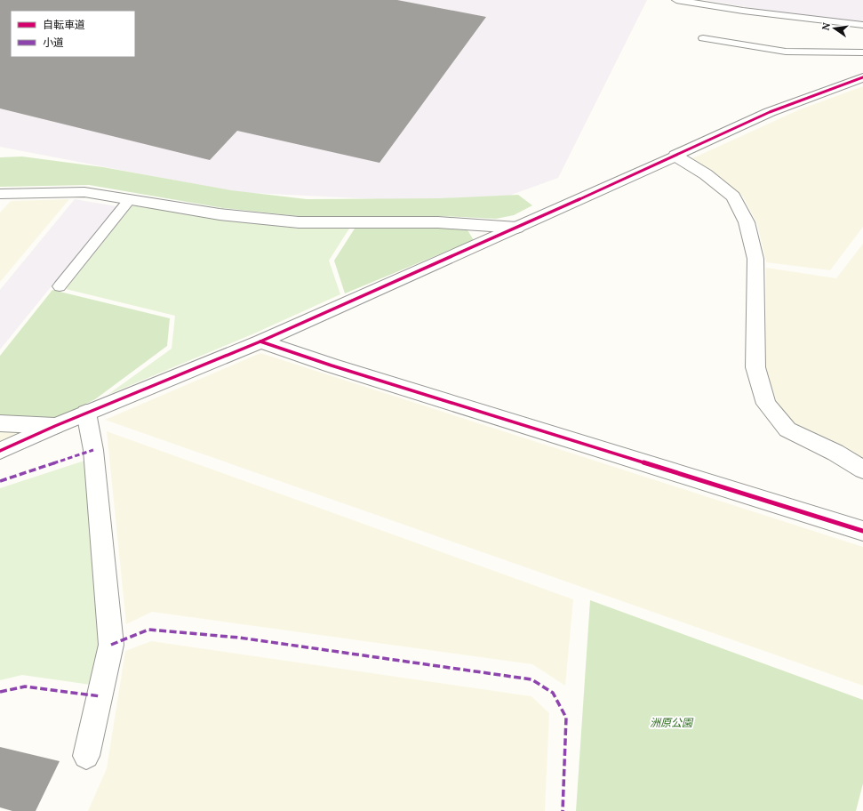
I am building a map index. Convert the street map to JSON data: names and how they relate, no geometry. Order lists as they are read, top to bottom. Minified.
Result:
{"parks":["洲原公園"],"legend":["自転車道","小道"],"north":"left"}
